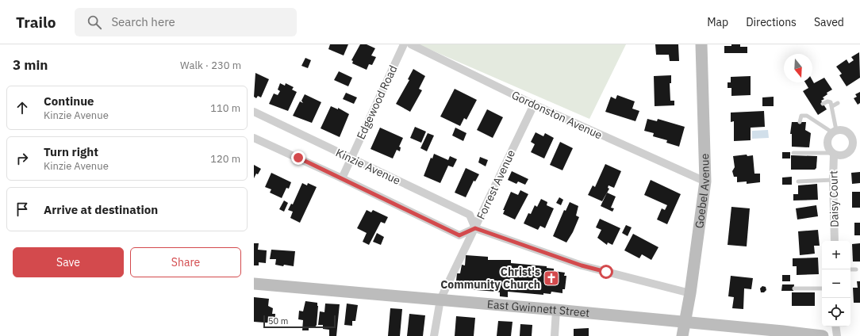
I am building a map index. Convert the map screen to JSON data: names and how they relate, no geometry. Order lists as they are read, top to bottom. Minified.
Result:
{"streets":{"main road":["Goebel Avenue","East Gwinnett Street"],"street":["Edgewood Road","Gordonston Avenue","Kinzie Avenue","Forrest Avenue","Daisy Court"]},"crossings":[["Edgewood Road","Kinzie Avenue"],["Gordonston Avenue","Forrest Avenue"],["Gordonston Avenue","Goebel Avenue"],["Kinzie Avenue","Forrest Avenue"],["Forrest Avenue","East Gwinnett Street"],["Goebel Avenue","East Gwinnett Street"]],"places":{"church":["Christ's Community Church"]},"scale_bar":"50 m","north":"bottom","page":{"header":"Trailo","search":"Search here","nav":["Map","Directions","Saved"],"heading":["3 min","Walk · 230 m"],"list":[["Continue","Kinzie Avenue","110 m"],["Turn right","Kinzie Avenue","120 m"],"Arrive at destination"],"buttons":["Save","Share"],"map_buttons":["+","−"],"scale":"50 m"}}
